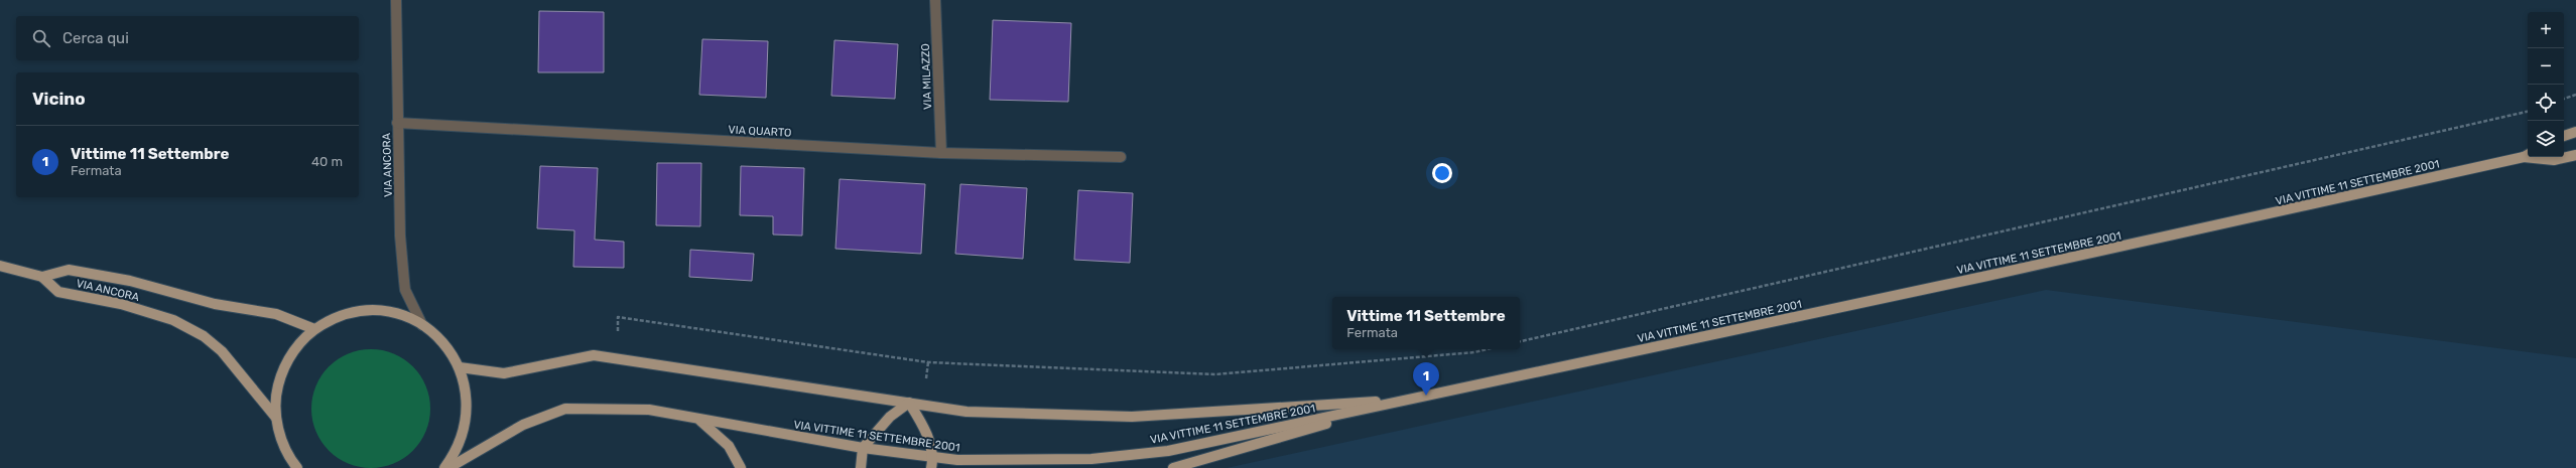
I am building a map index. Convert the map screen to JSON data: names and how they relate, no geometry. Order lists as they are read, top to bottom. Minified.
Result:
{"streets":{"main road":["VIA ANCORA","VIA VITTIME 11 SETTEMBRE 2001"],"street":["VIA MILAZZO","VIA QUARTO"]},"crossings":[["VIA MILAZZO","VIA QUARTO"],["VIA QUARTO","VIA ANCORA"],["VIA ANCORA","VIA VITTIME 11 SETTEMBRE 2001"]],"page":{"map_buttons":["+","−"],"search":"Cerca qui","heading":"Vicino","list":[{"mark":"1","name":"Vittime 11 Settembre","note":"Fermata","value":"40 m"}],"popup":["Vittime 11 Settembre","Fermata"],"pins":"1"}}
